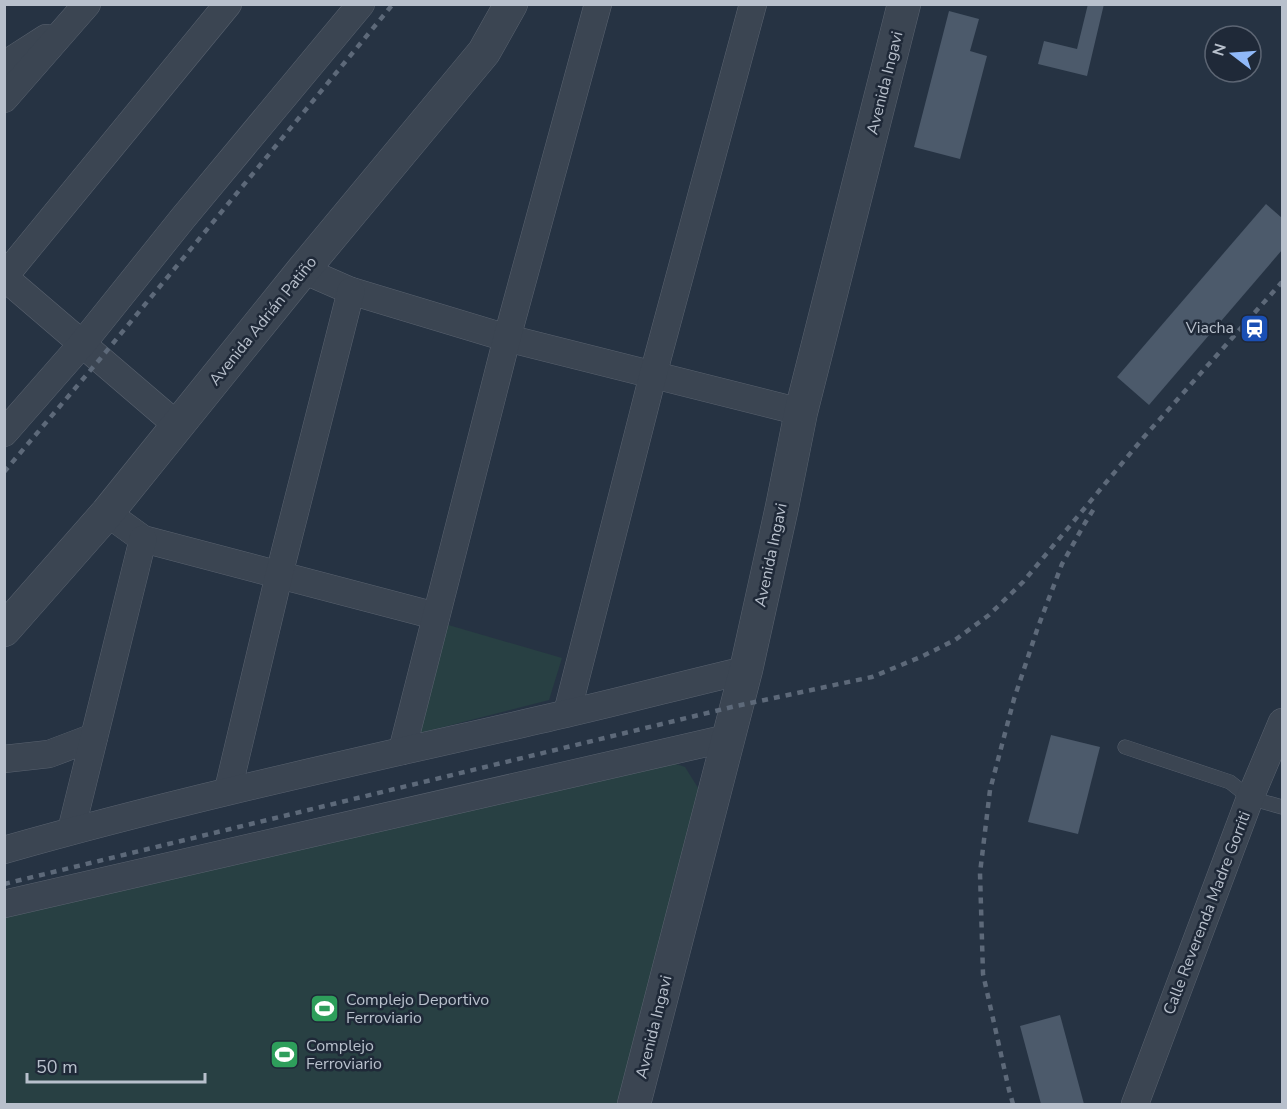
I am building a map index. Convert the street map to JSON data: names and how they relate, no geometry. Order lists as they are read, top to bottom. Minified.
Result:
{"streets":{"street":["Avenida Ingavi","Avenida Adrián Patiño","Calle Reverenda Madre Gorriti"]},"places":{"station":["Viacha"],"sports":["Complejo Deportivo Ferroviario","Complejo Ferroviario"]},"scale_bar":"50 m","north":"left"}
